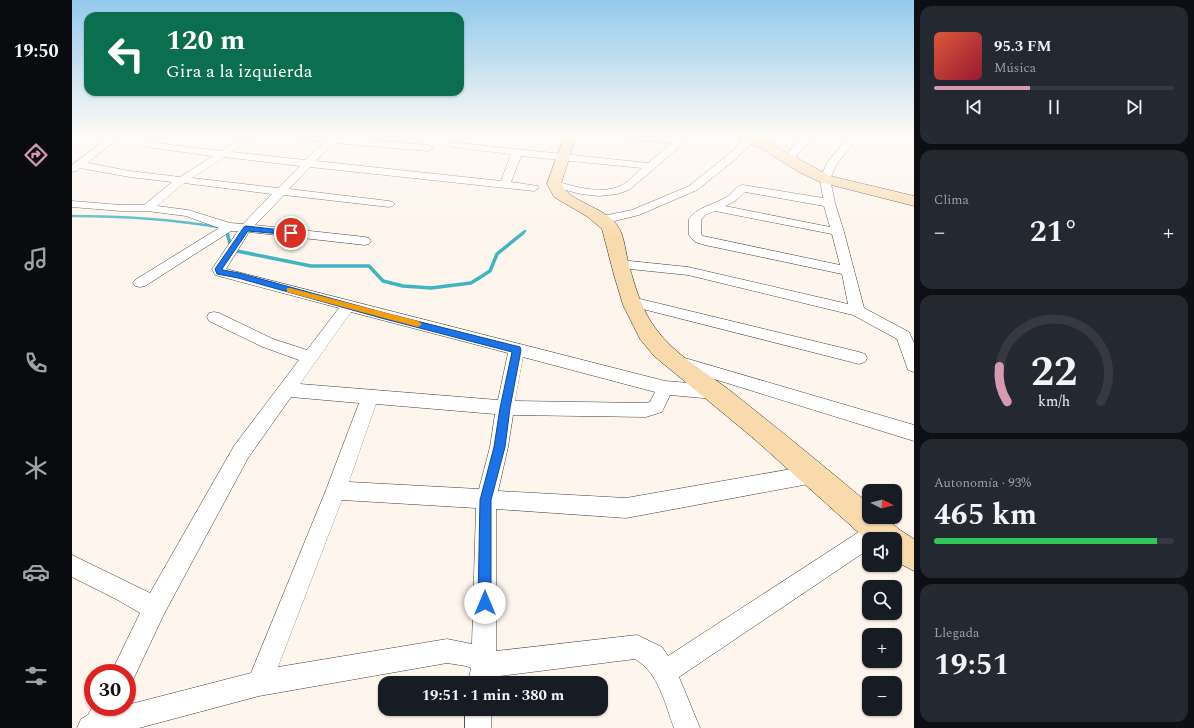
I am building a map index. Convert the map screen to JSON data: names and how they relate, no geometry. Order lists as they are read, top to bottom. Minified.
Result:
{"north":"right","page":{"tabs":"19:50","turn":["120 m","Gira a la izquierda"],"song":["95.3 FM","Música"],"tile":["Clima",["Autonomía · 93%","465 km"],["Llegada","19:51"]],"heat":["−","21°","+"],"map_buttons":["+","−"],"limit":"30","trip":"19:51 · 1 min · 380 m","gauge":["22","km/h"]}}
